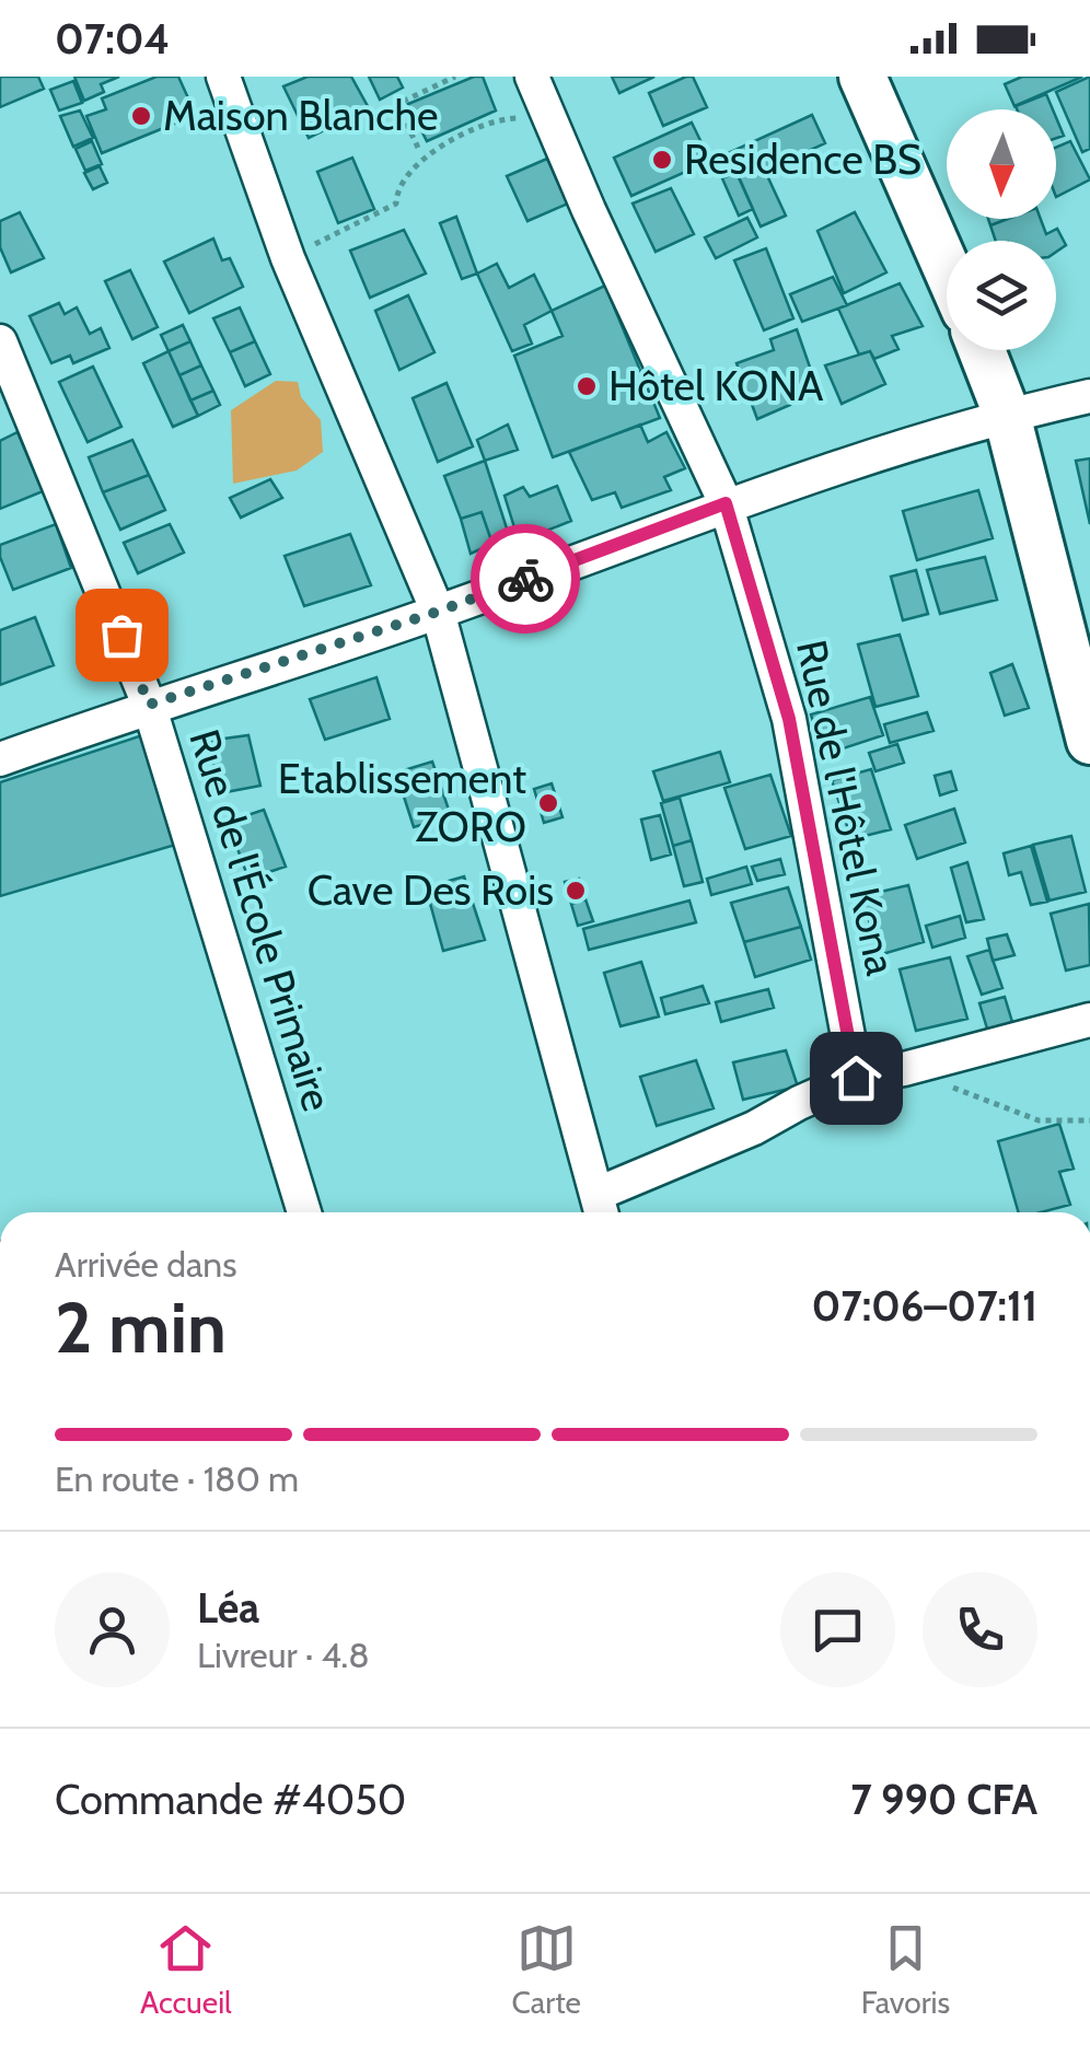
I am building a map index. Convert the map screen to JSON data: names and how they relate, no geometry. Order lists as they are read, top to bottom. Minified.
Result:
{"streets":{"street":["Rue de l'Hôtel Kona","Rue de l'École Primaire"]},"places":["Maison Blanche","Residence BS","Hôtel KONA","Etablissement ZORO","Cave Des Rois"],"north":"bottom","page":{"status":"07:04","heading":["2 min","Arrivée dans","07:06–07:11"],"panel":["Léa","Livreur · 4.8","Commande #4050","7 990 CFA"],"bar":"En route · 180 m","tabs":["Accueil","Carte","Favoris"]}}
